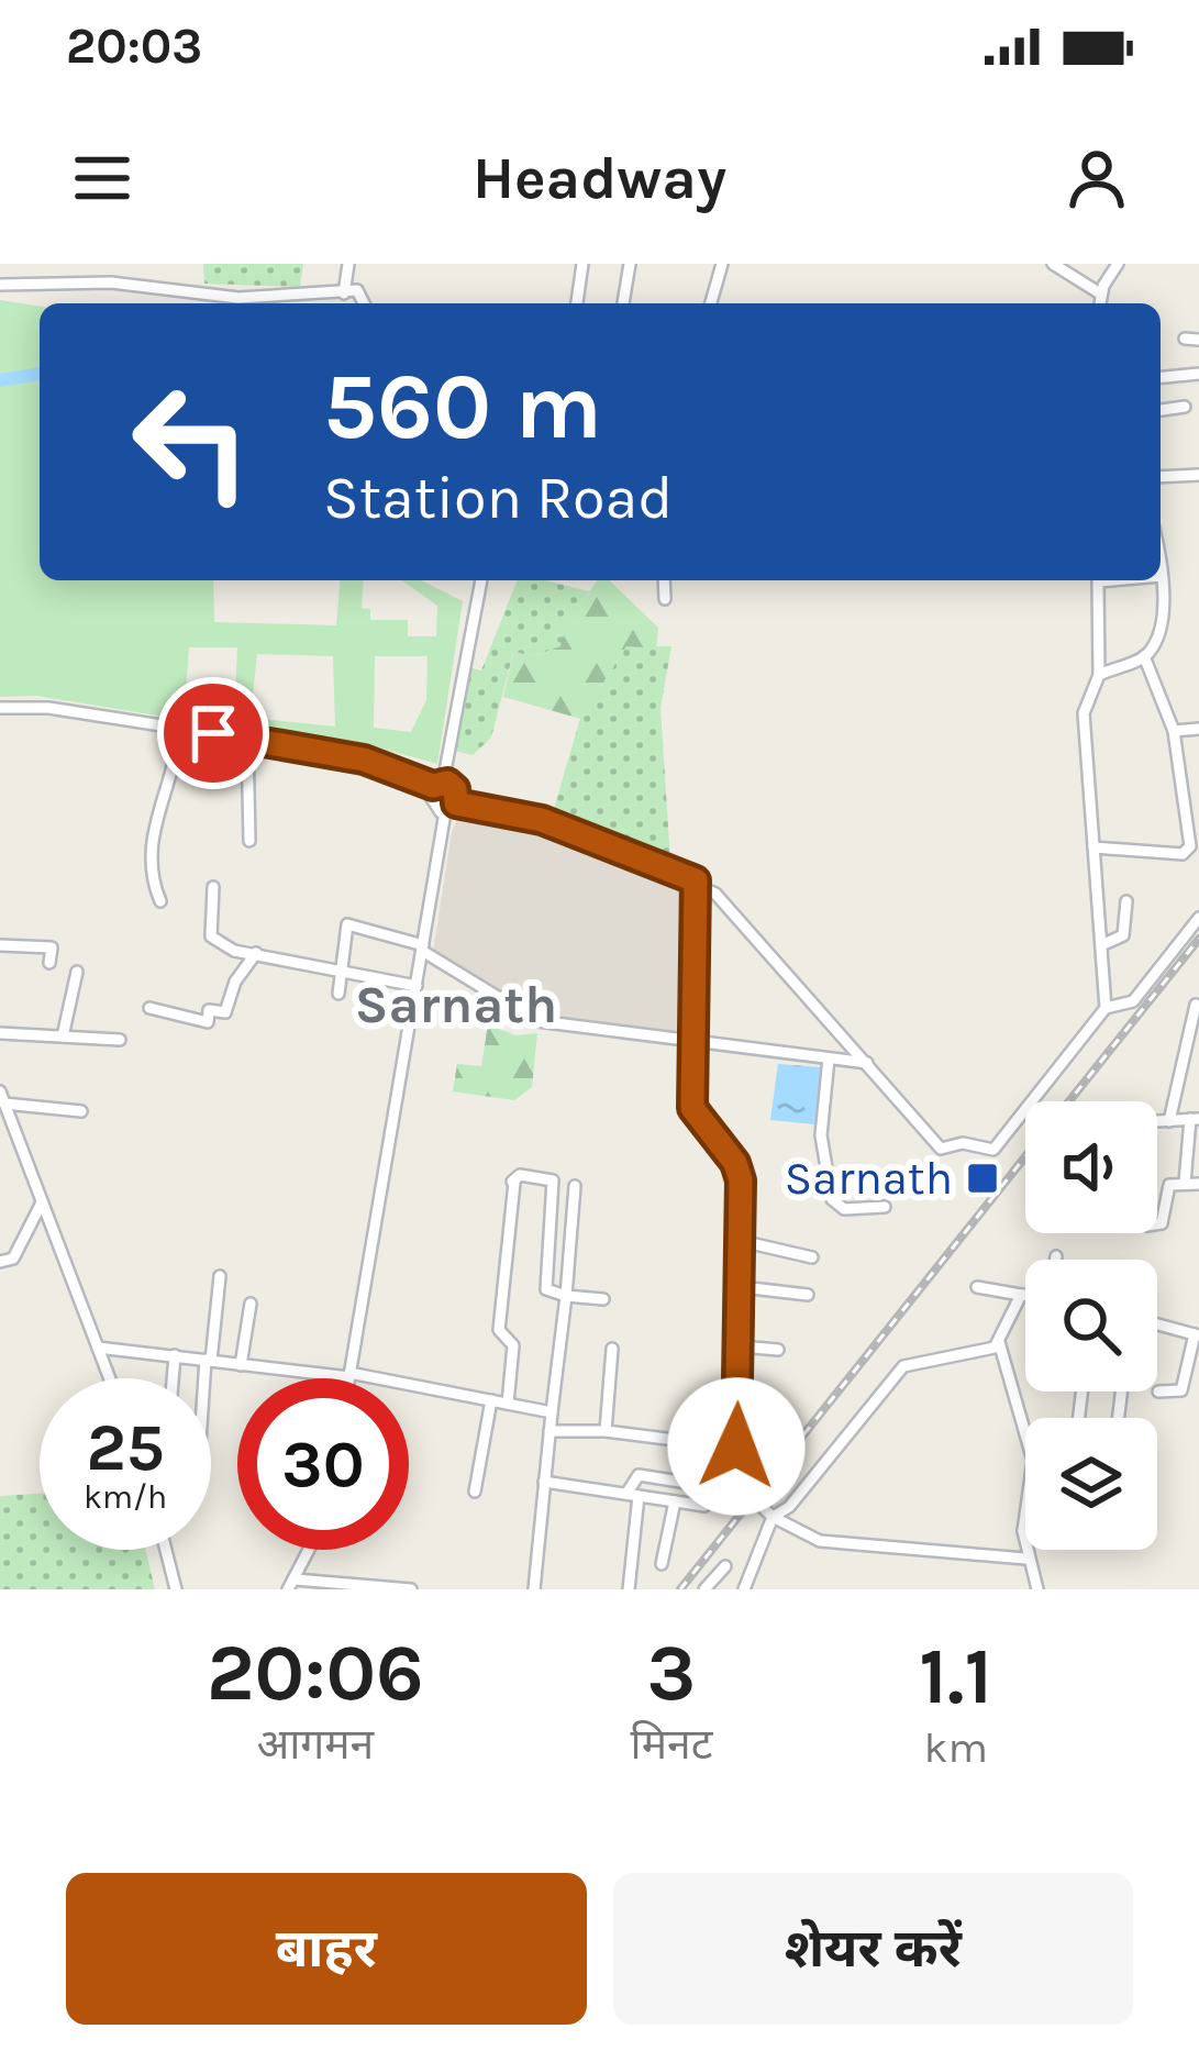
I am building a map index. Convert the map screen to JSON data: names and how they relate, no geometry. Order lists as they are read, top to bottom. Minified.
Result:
{"districts":["Sarnath"],"places":{"transit":["Sarnath"]},"page":{"status":"20:03","header":"Headway","turn":["560 m","Station Road"],"speed":"25 km/h","limit":"30","eta":["20:06","आगमन","3","मिनट","1.1","km"],"buttons":["बाहर","शेयर करें"]}}
